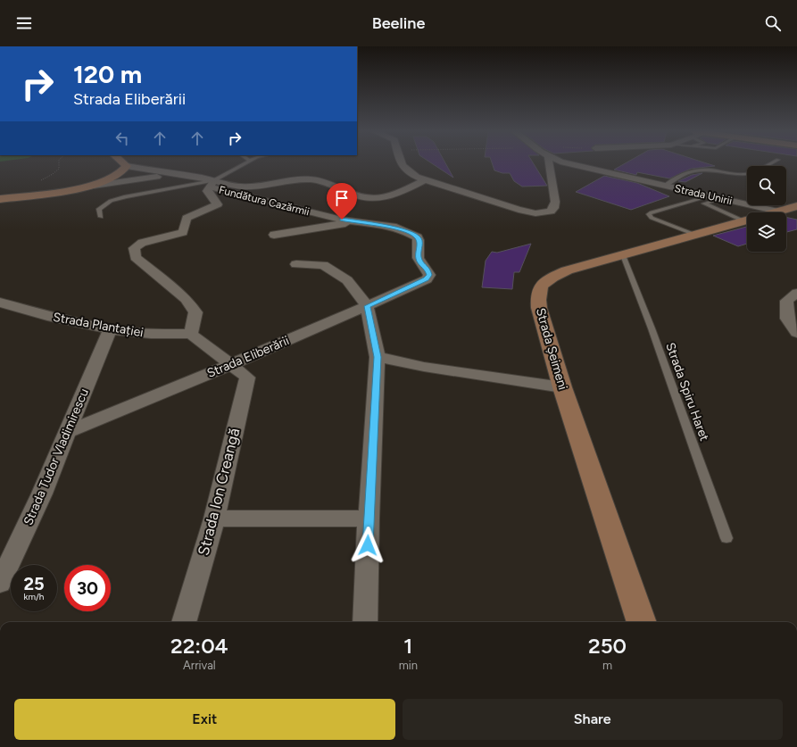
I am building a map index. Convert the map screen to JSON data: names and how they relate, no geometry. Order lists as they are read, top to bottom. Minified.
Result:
{"streets":{"main road":["Strada Unirii","Strada Șeimeni"],"street":["Fundătura Cazărmii","Strada Plantației","Strada Eliberării","Strada Tudor Vladimirescu","Strada Ion Creangă"],"lane":["Strada Spiru Haret"]},"crossings":[["Strada Unirii","Strada Șeimeni"],["Fundătura Cazărmii","Strada Eliberării"],["Strada Plantației","Strada Tudor Vladimirescu"],["Strada Șeimeni","Strada Spiru Haret"],["Strada Eliberării","Strada Tudor Vladimirescu"],["Strada Eliberării","Strada Ion Creangă"]],"page":{"header":"Beeline","turn":["120 m","Strada Eliberării"],"speed":"25 km/h","limit":"30","eta":["22:04","Arrival","1","min","250","m"],"buttons":["Exit","Share"]}}
